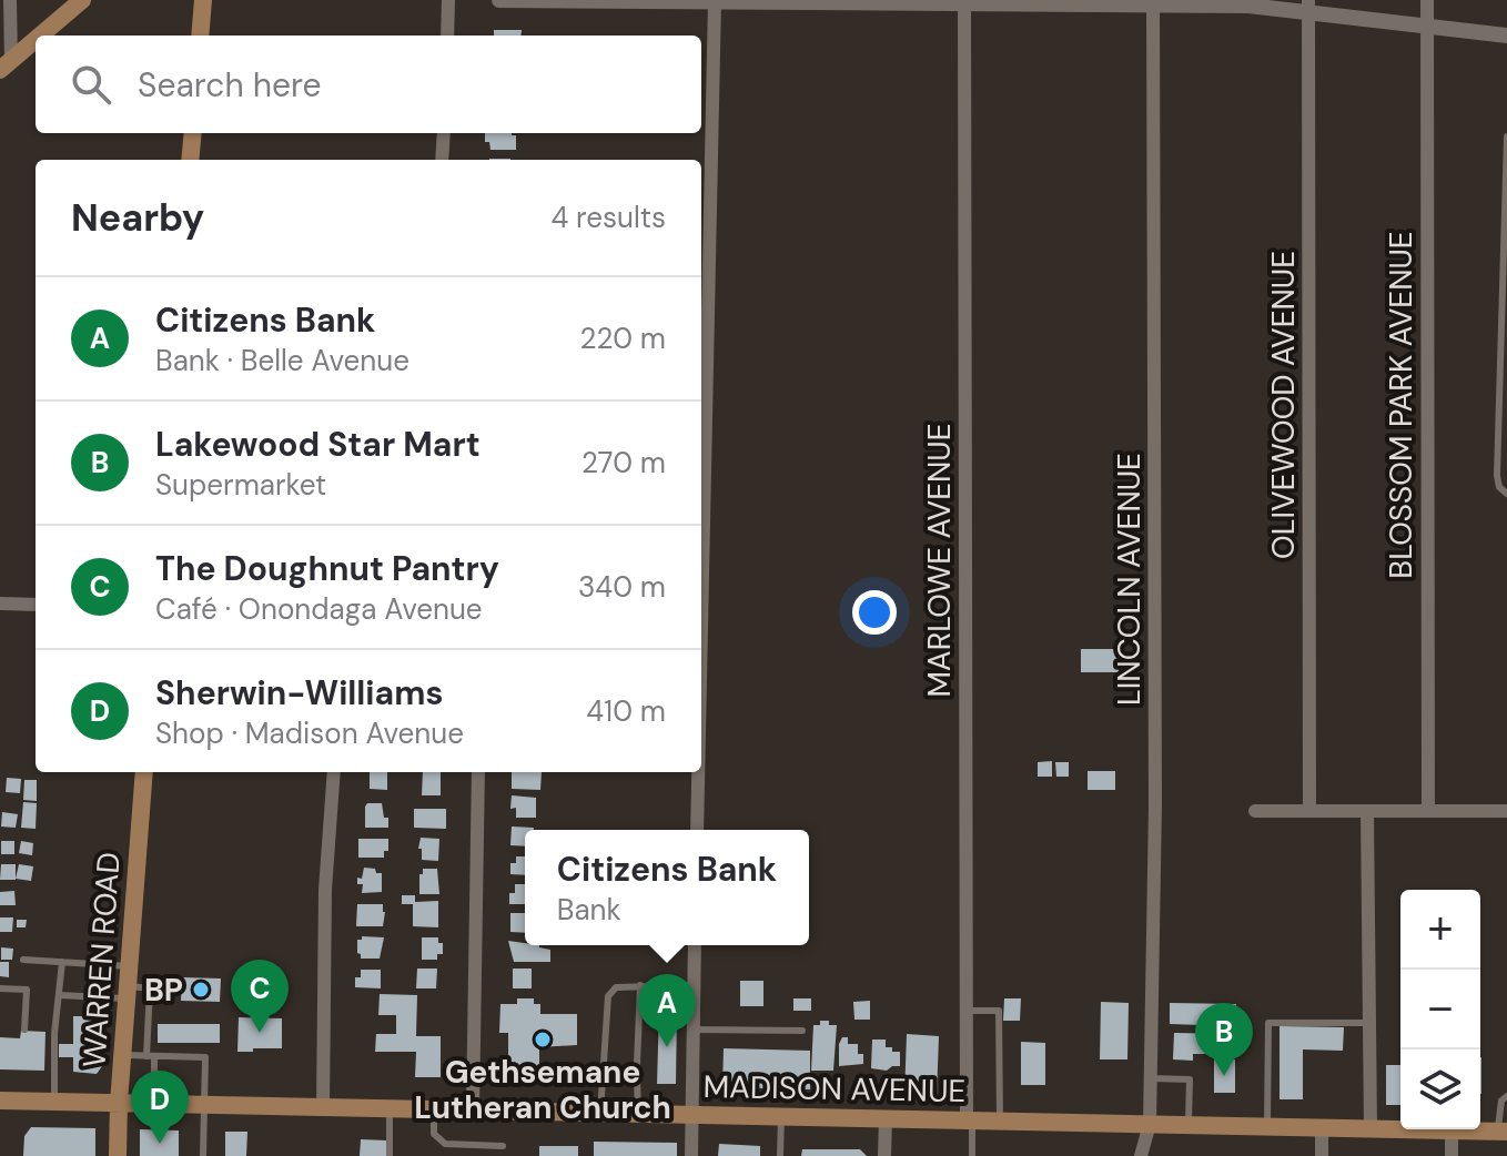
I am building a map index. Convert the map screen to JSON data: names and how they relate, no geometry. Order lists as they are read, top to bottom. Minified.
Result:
{"streets":{"main road":["WARREN ROAD","MADISON AVENUE"],"street":["OLIVEWOOD AVENUE","BLOSSOM PARK AVENUE","MARLOWE AVENUE","LINCOLN AVENUE"]},"crossings":[["MARLOWE AVENUE","MADISON AVENUE"],["LINCOLN AVENUE","MADISON AVENUE"],["WARREN ROAD","MADISON AVENUE"]],"places":["BP","Gethsemane Lutheran Church"],"page":{"search":"Search here","heading":["Nearby","4 results"],"list":[{"mark":"A","name":"Citizens Bank","note":"Bank · Belle Avenue","value":"220 m"},{"mark":"B","name":"Lakewood Star Mart","note":"Supermarket","value":"270 m"},{"mark":"C","name":"The Doughnut Pantry","note":"Café · Onondaga Avenue","value":"340 m"},{"mark":"D","name":"Sherwin-Williams","note":"Shop · Madison Avenue","value":"410 m"}],"popup":["Citizens Bank","Bank"],"map_buttons":["+","−"],"pins":["C","A","B","D"]}}
